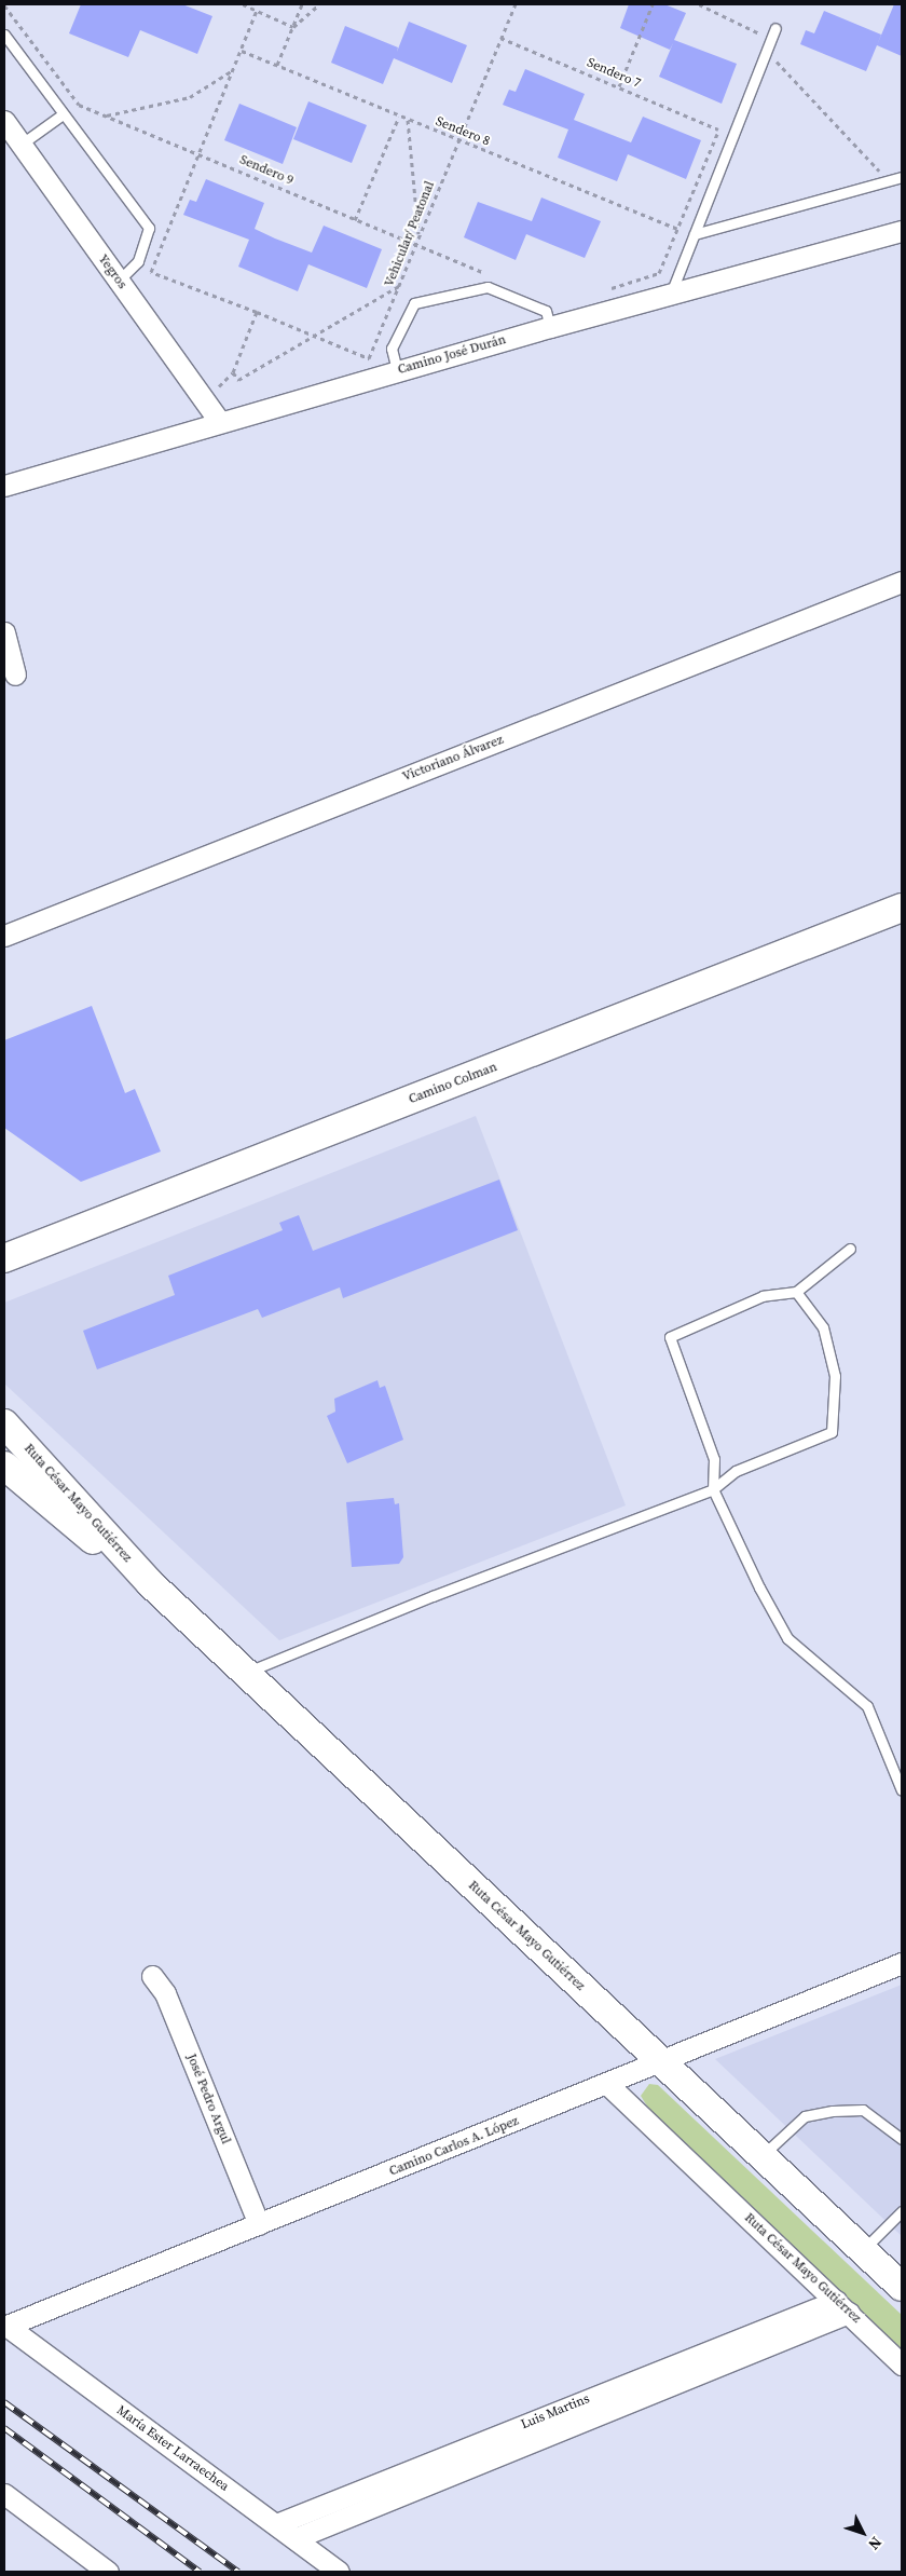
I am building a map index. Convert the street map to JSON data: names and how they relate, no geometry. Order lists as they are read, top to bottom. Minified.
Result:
{"streets":{"main road":["Camino Colman","Ruta César Mayo Gutiérrez"],"street":["Yegros","Camino José Durán","Victoriano Álvarez","José Pedro Argul","Camino Carlos A. López","Luis Martins","María Ester Larraechea"],"path":["Sendero 7","Sendero 8","Sendero 9","Vehicular/ Peatonal"]},"crossings":[["Sendero 7","Vehicular/ Peatonal"],["Sendero 8","Vehicular/ Peatonal"],["Sendero 9","Vehicular/ Peatonal"],["Yegros","Camino José Durán"],["Ruta César Mayo Gutiérrez","Camino Carlos A. López"],["Ruta César Mayo Gutiérrez","Luis Martins"],["José Pedro Argul","Camino Carlos A. López"],["Camino Carlos A. López","María Ester Larraechea"],["Luis Martins","María Ester Larraechea"]],"north":"bottom right"}
